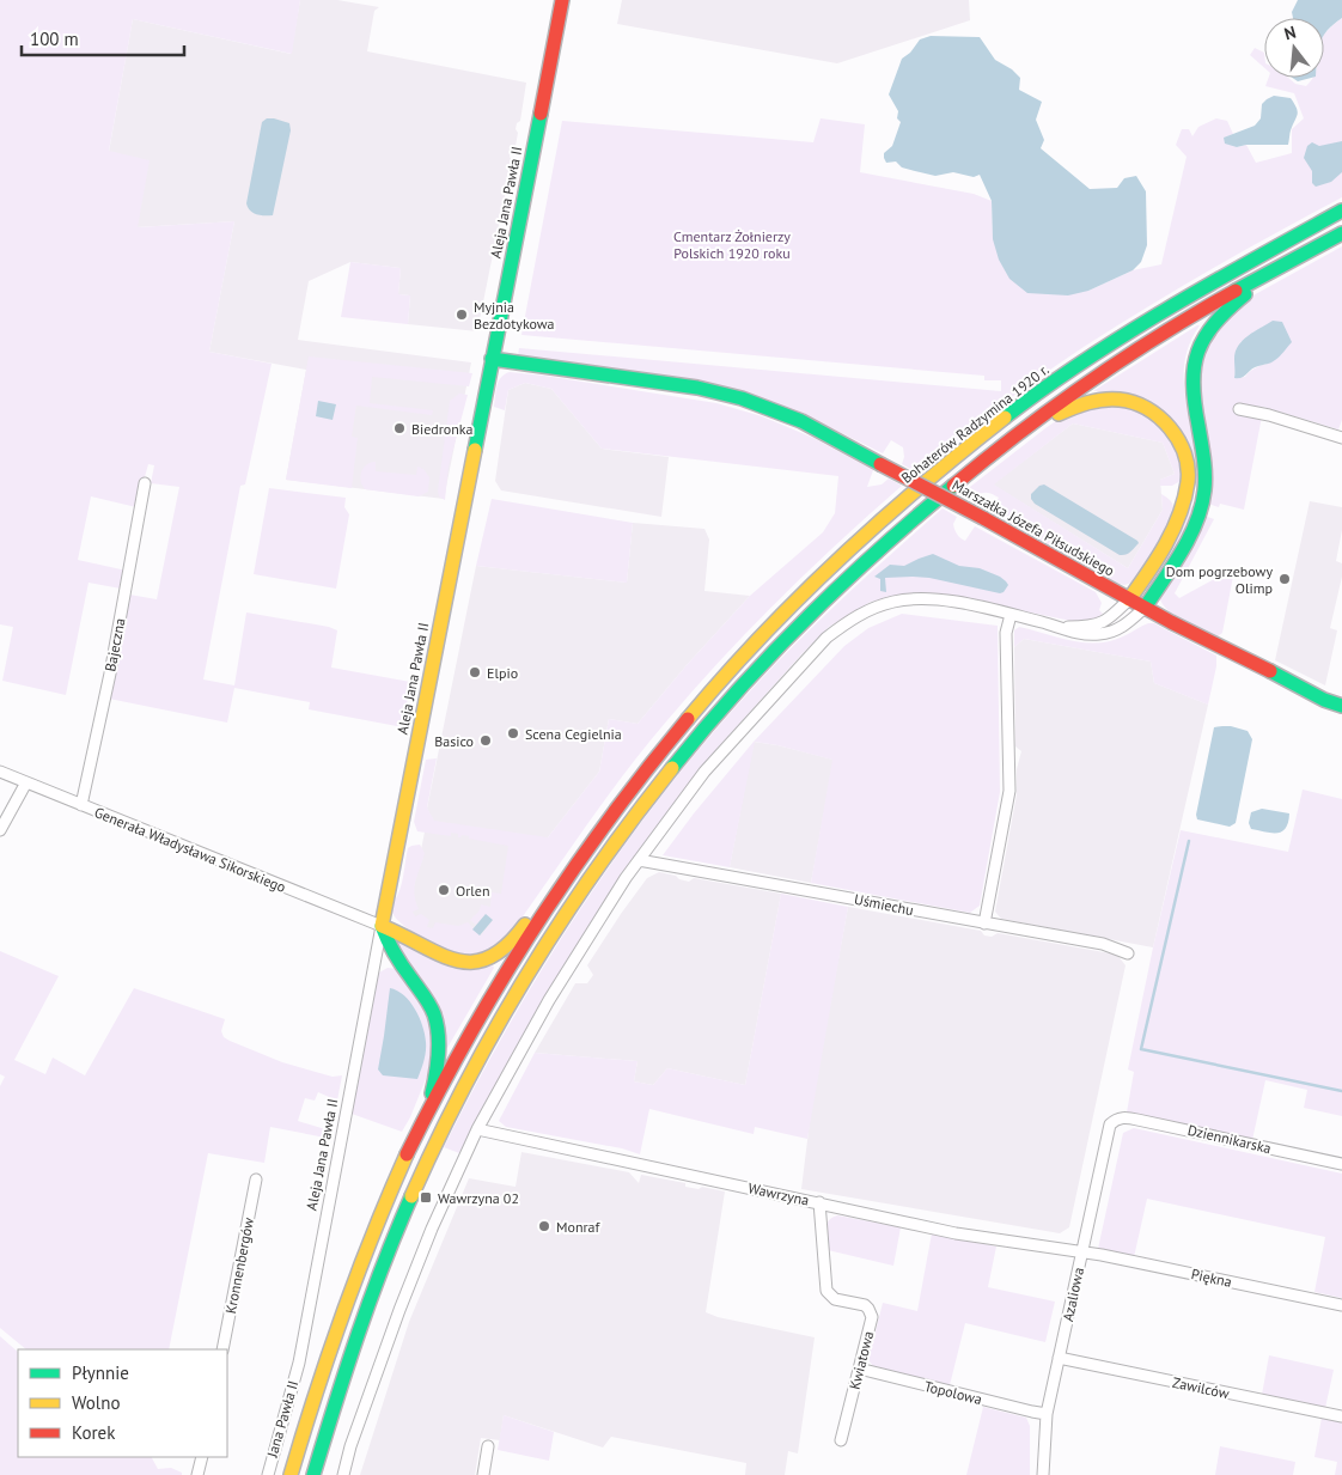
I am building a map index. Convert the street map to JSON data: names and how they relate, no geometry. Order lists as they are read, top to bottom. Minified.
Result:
{"streets":{"main road":["Aleja Jana Pawła II","Bohaterów Radzymina 1920 r.","Marszałka Józefa Piłsudskiego"],"street":["Bajeczna","Generała Władysława Sikorskiego","Uśmiechu","Dziennikarska","Wawrzyna","Kronnenbergów","Piękna","Azaliowa","Kwiatowa","Zawilców","Topolowa","Jana Pawła II"]},"crossings":[["Aleja Jana Pawła II","Marszałka Józefa Piłsudskiego"],["Aleja Jana Pawła II","Generała Władysława Sikorskiego"],["Aleja Jana Pawła II","Jana Pawła II"],["Bajeczna","Generała Władysława Sikorskiego"],["Dziennikarska","Azaliowa"],["Wawrzyna","Piękna"],["Wawrzyna","Azaliowa"],["Wawrzyna","Kwiatowa"],["Piękna","Azaliowa"],["Azaliowa","Zawilców"],["Azaliowa","Topolowa"],["Kwiatowa","Topolowa"]],"parks":["Cmentarz Żołnierzy Polskich 1920 roku"],"places":{"other":["Myjnia Bezdotykowa","Biedronka","Dom pogrzebowy Olimp","Elpio","Scena Cegielnia","Basico","Orlen","Monraf"],"transit":["Wawrzyna 02"]},"legend":["Płynnie","Wolno","Korek"],"scale_bar":"100 m","north":"top"}
